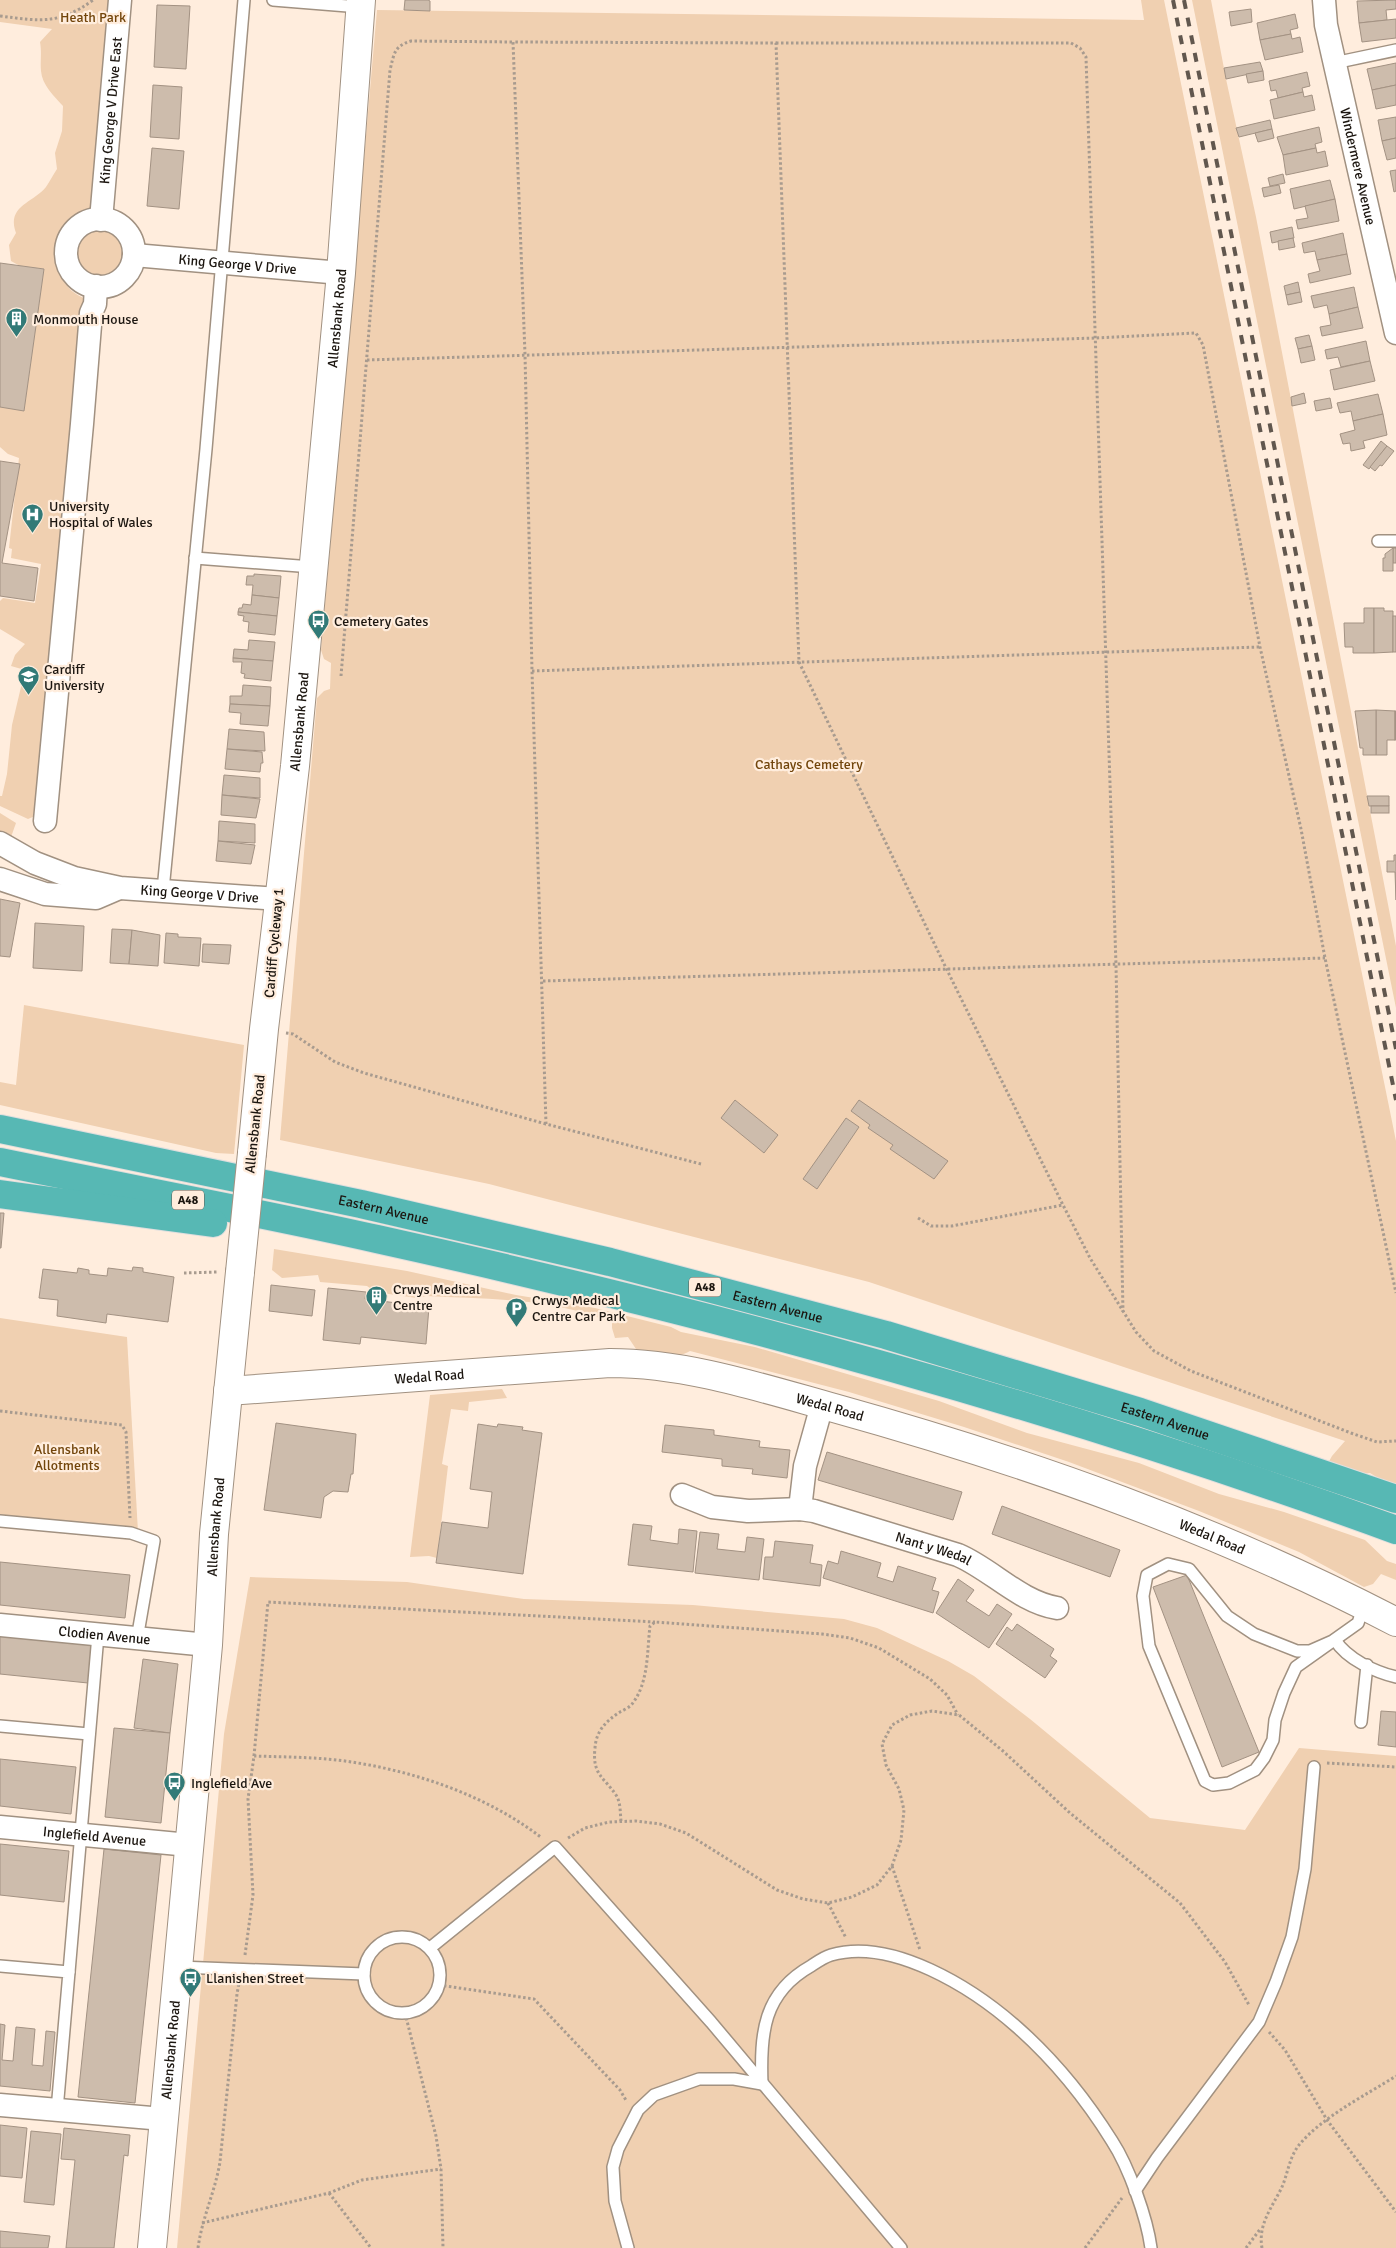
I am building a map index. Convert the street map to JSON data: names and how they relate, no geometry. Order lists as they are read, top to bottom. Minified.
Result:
{"streets":{"highway":["A48","Eastern Avenue"],"street":["King George V Drive East","Windermere Avenue","King George V Drive","Allensbank Road","Wedal Road","Nant y Wedal","Clodien Avenue","Inglefield Avenue"]},"crossings":[["King George V Drive East","King George V Drive"],["King George V Drive","Allensbank Road"],["Allensbank Road","Wedal Road"],["Allensbank Road","Clodien Avenue"],["Allensbank Road","Inglefield Avenue"]],"parks":["Heath Park","Cathays Cemetery","Allensbank Allotments"],"places":{"building":["Monmouth House","Crwys Medical Centre"],"hospital":["University Hospital of Wales"],"bus stop":["Cemetery Gates","Inglefield Ave","Llanishen Street"],"school or university":["Cardiff University"],"parking":["Crwys Medical Centre Car Park"]}}
